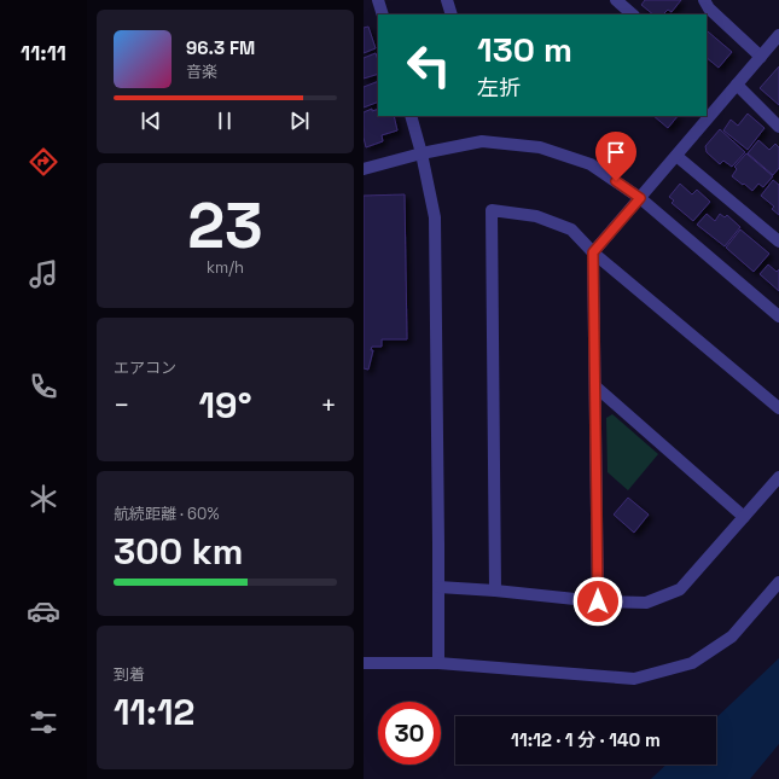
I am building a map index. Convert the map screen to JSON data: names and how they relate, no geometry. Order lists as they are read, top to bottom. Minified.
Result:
{"page":{"tabs":"11:11","turn":["130 m","左折"],"song":["96.3 FM","音楽"],"tile":[["23","km/h"],"エアコン",["航続距離 · 60%","300 km"],["到着","11:12"]],"heat":["−","19°","+"],"limit":"30","trip":"11:12 · 1 分 · 140 m"}}
